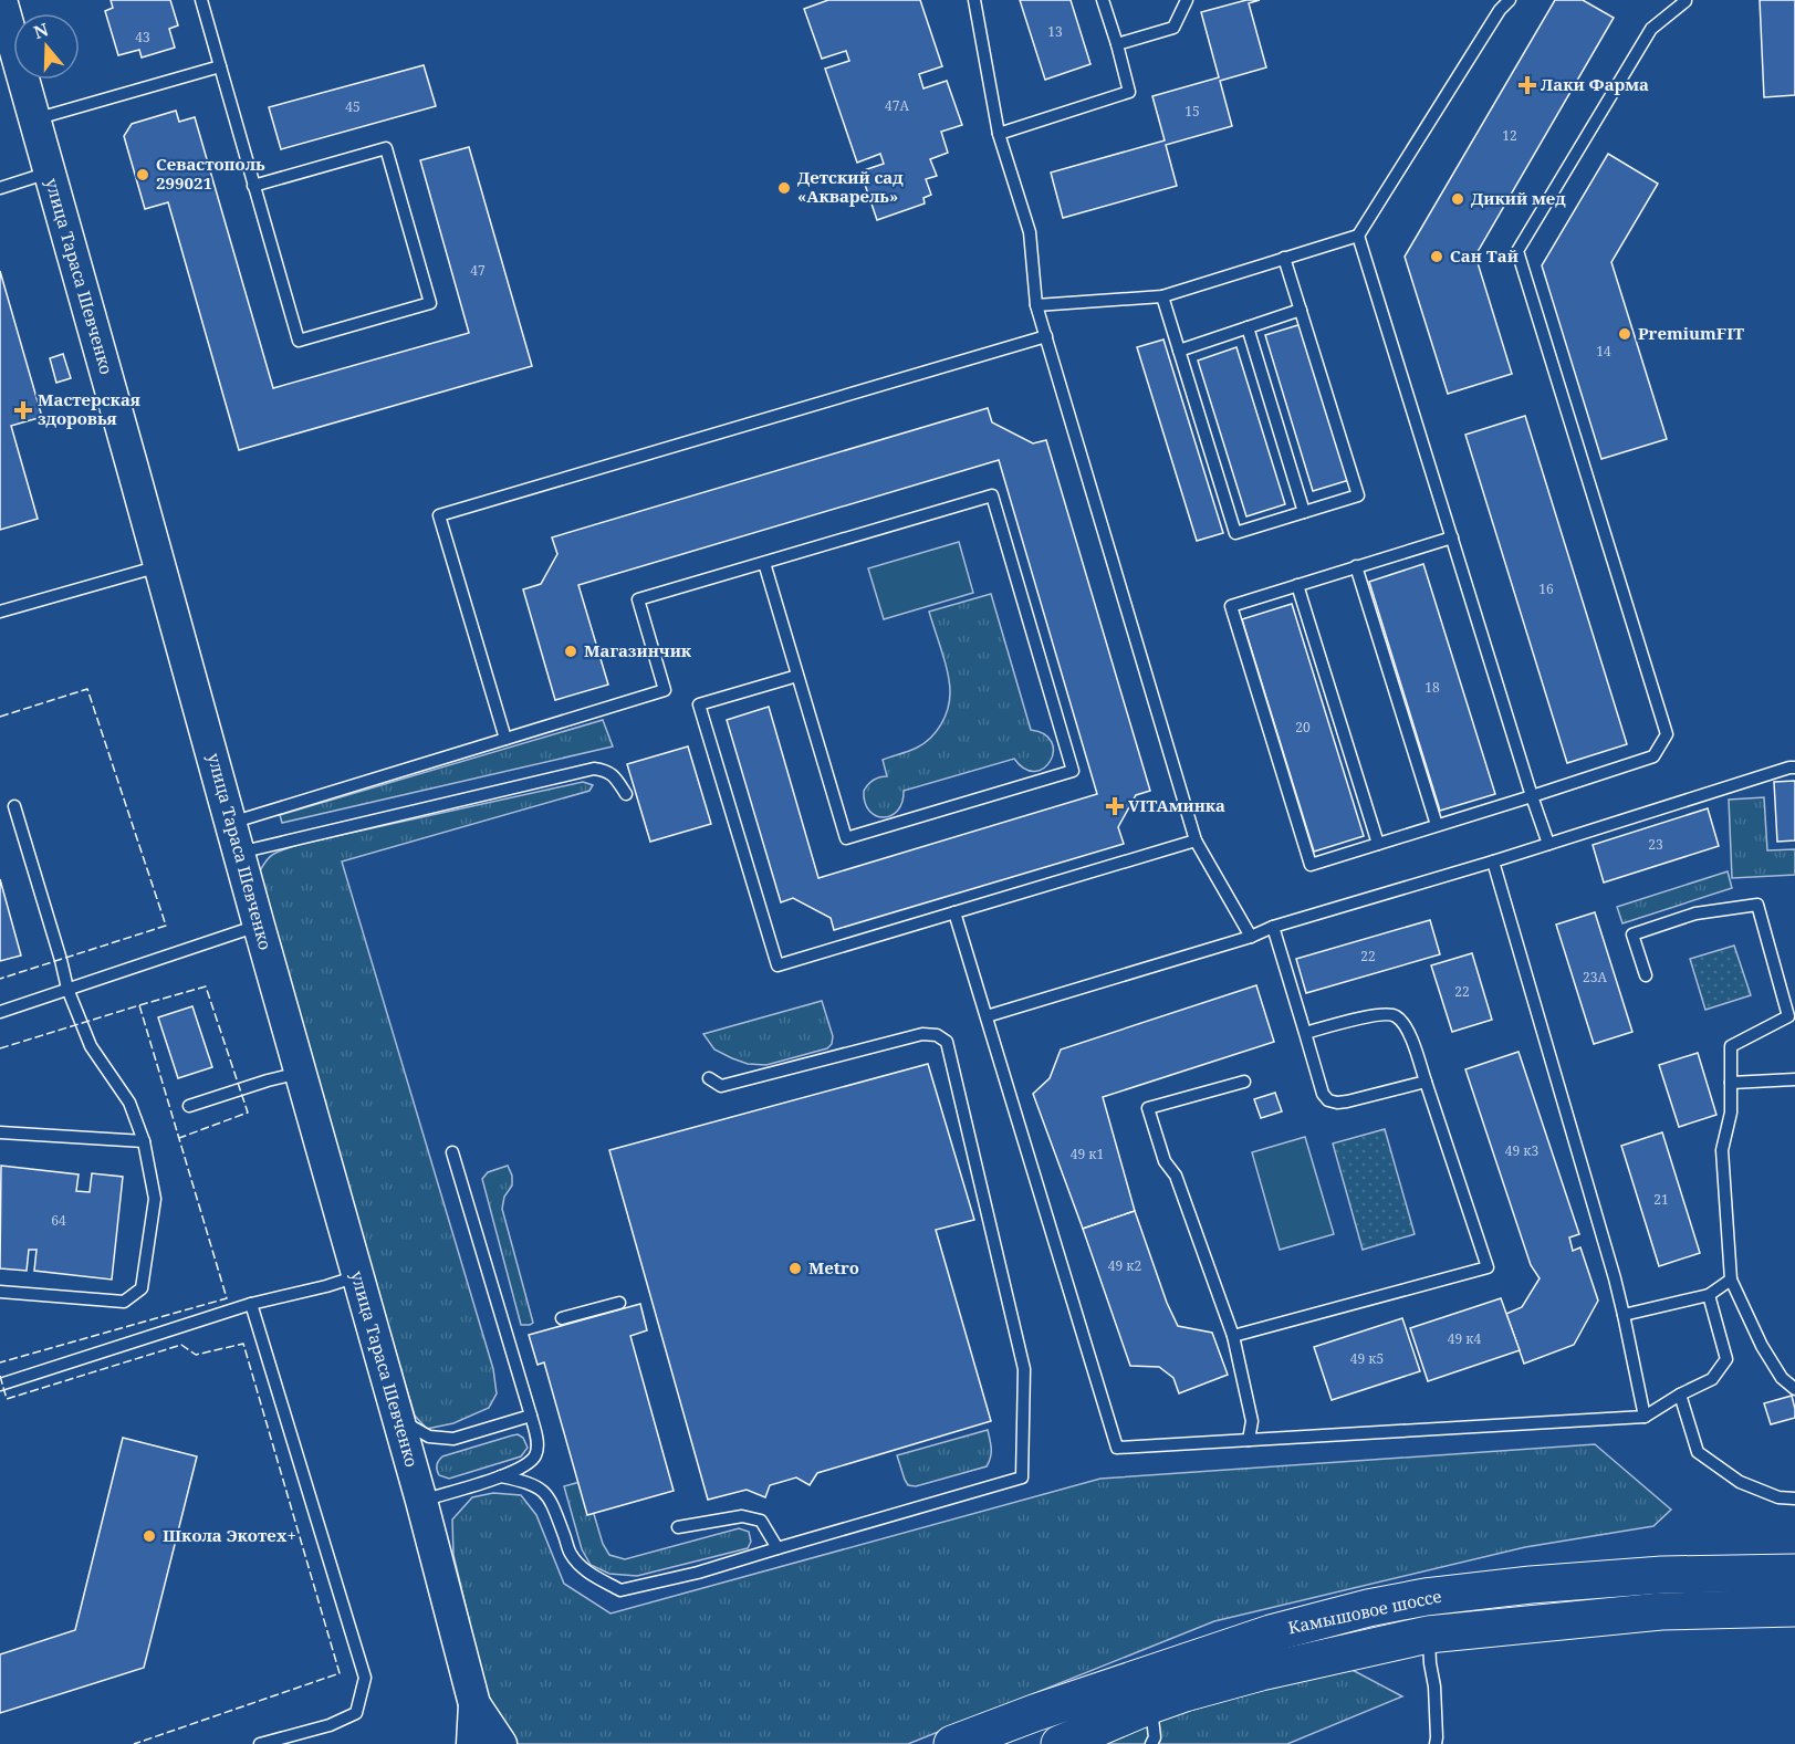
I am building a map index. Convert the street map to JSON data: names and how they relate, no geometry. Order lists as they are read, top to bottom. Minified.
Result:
{"streets":{"main road":["улица Тараса Шевченко","Камышовое шоссе"]},"places":{"health":["Лаки Фарма","Мастерская здоровья","VITAминка"],"other":["Севастополь 299021","Детский сад «Акварель»","Дикий мед","Сан Тай","PremiumFIT","Магазинчик","Metro","Школа Экотех+"]},"house_numbers":["13","43","47А","45","15","12","47","14","16","18","20","23","22","23А","22","49 к3","49 к1","21","64","49 к2","49 к4","49 к5"],"north":"top"}
